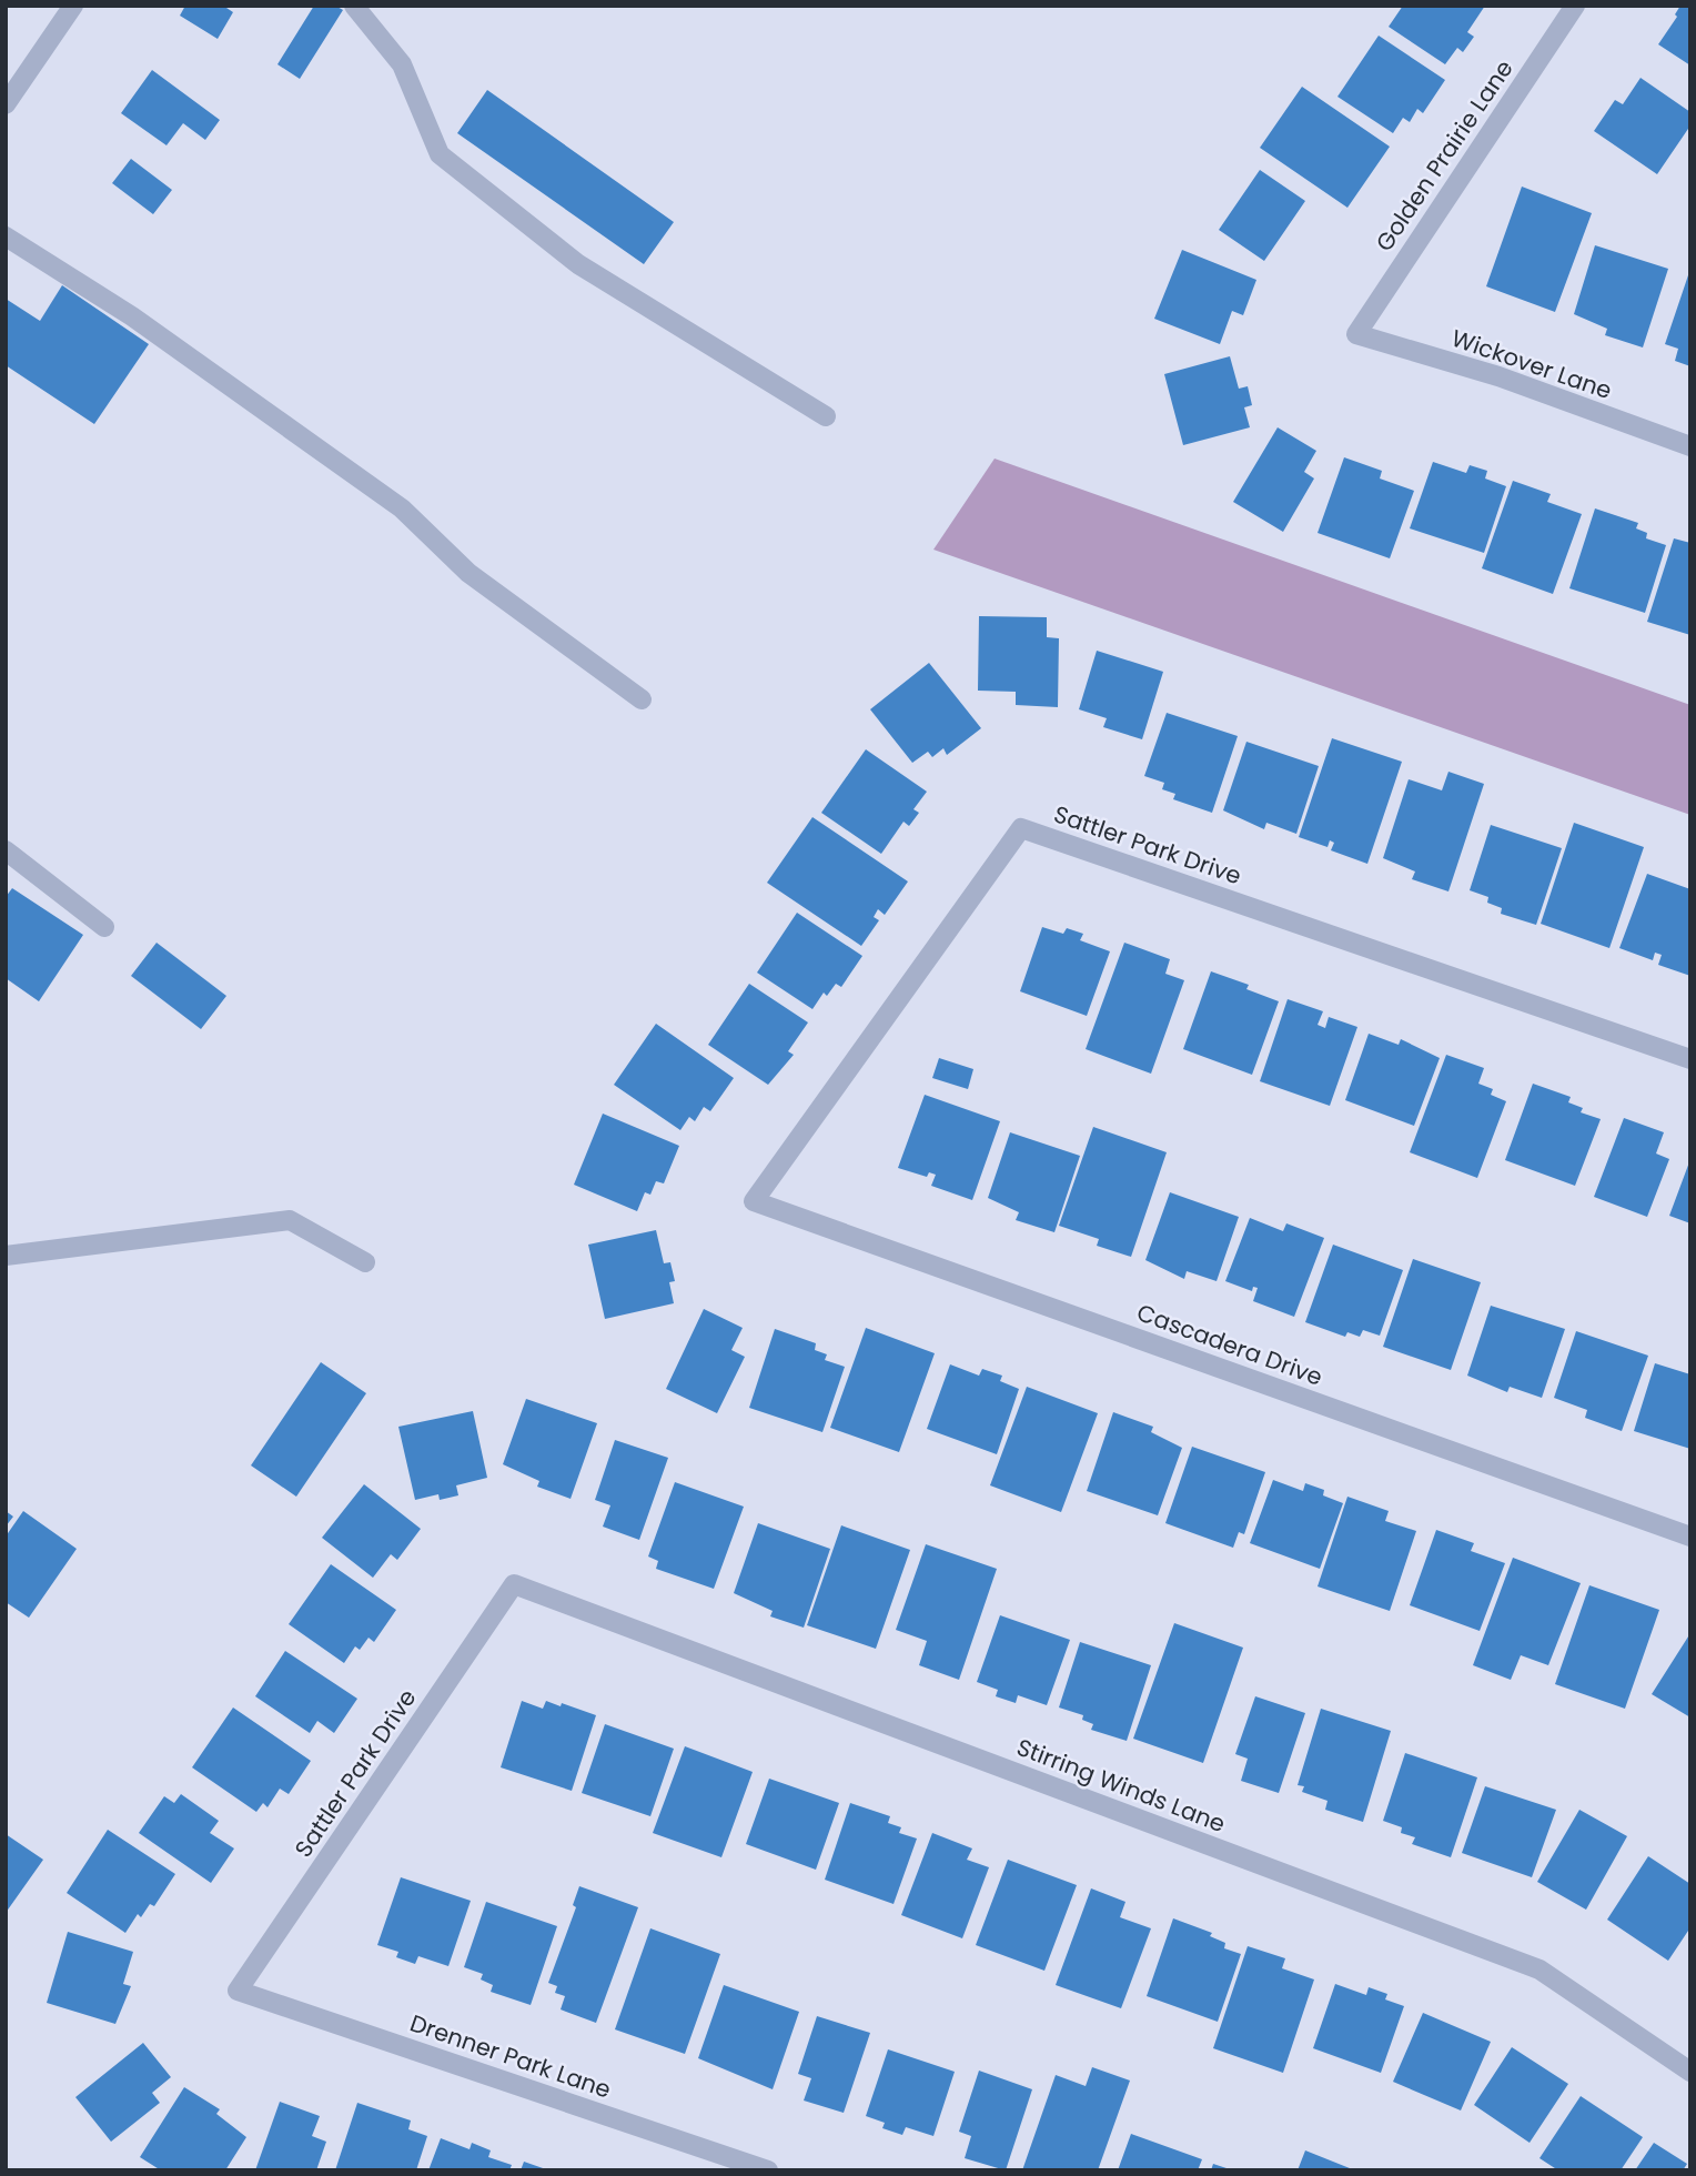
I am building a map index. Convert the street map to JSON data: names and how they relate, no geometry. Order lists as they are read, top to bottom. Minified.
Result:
{"streets":{"street":["Golden Prairie Lane","Wickover Lane","Sattler Park Drive","Cascadera Drive","Stirring Winds Lane","Drenner Park Lane"]},"crossings":[["Golden Prairie Lane","Wickover Lane"],["Sattler Park Drive","Cascadera Drive"],["Sattler Park Drive","Stirring Winds Lane"],["Sattler Park Drive","Drenner Park Lane"]]}
